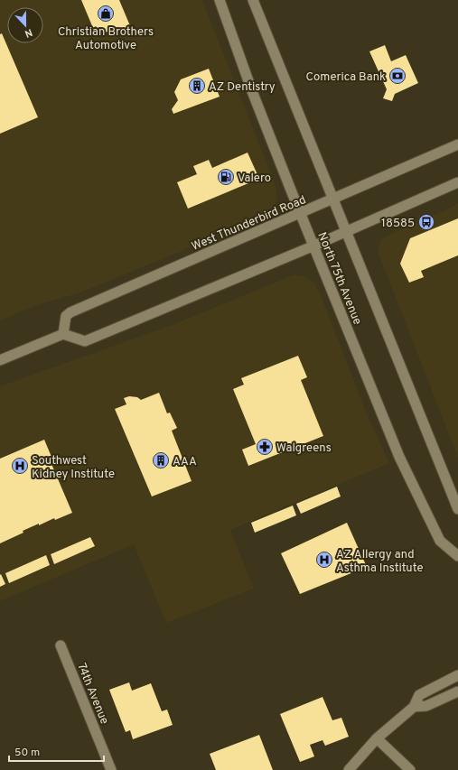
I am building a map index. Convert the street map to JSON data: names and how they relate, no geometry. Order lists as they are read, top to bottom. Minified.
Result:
{"streets":{"main road":["West Thunderbird Road","North 75th Avenue","74th Avenue"]},"crossings":[["West Thunderbird Road","North 75th Avenue"]],"places":{"shop":["Christian Brothers Automotive"],"bank":["Comerica Bank"],"building":["AZ Dentistry","AAA"],"fuel station":["Valero"],"bus stop":["18585"],"pharmacy":["Walgreens"],"hospital":["Southwest Kidney Institute","AZ Allergy and Asthma Institute"]},"scale_bar":"50 m","north":"bottom"}
